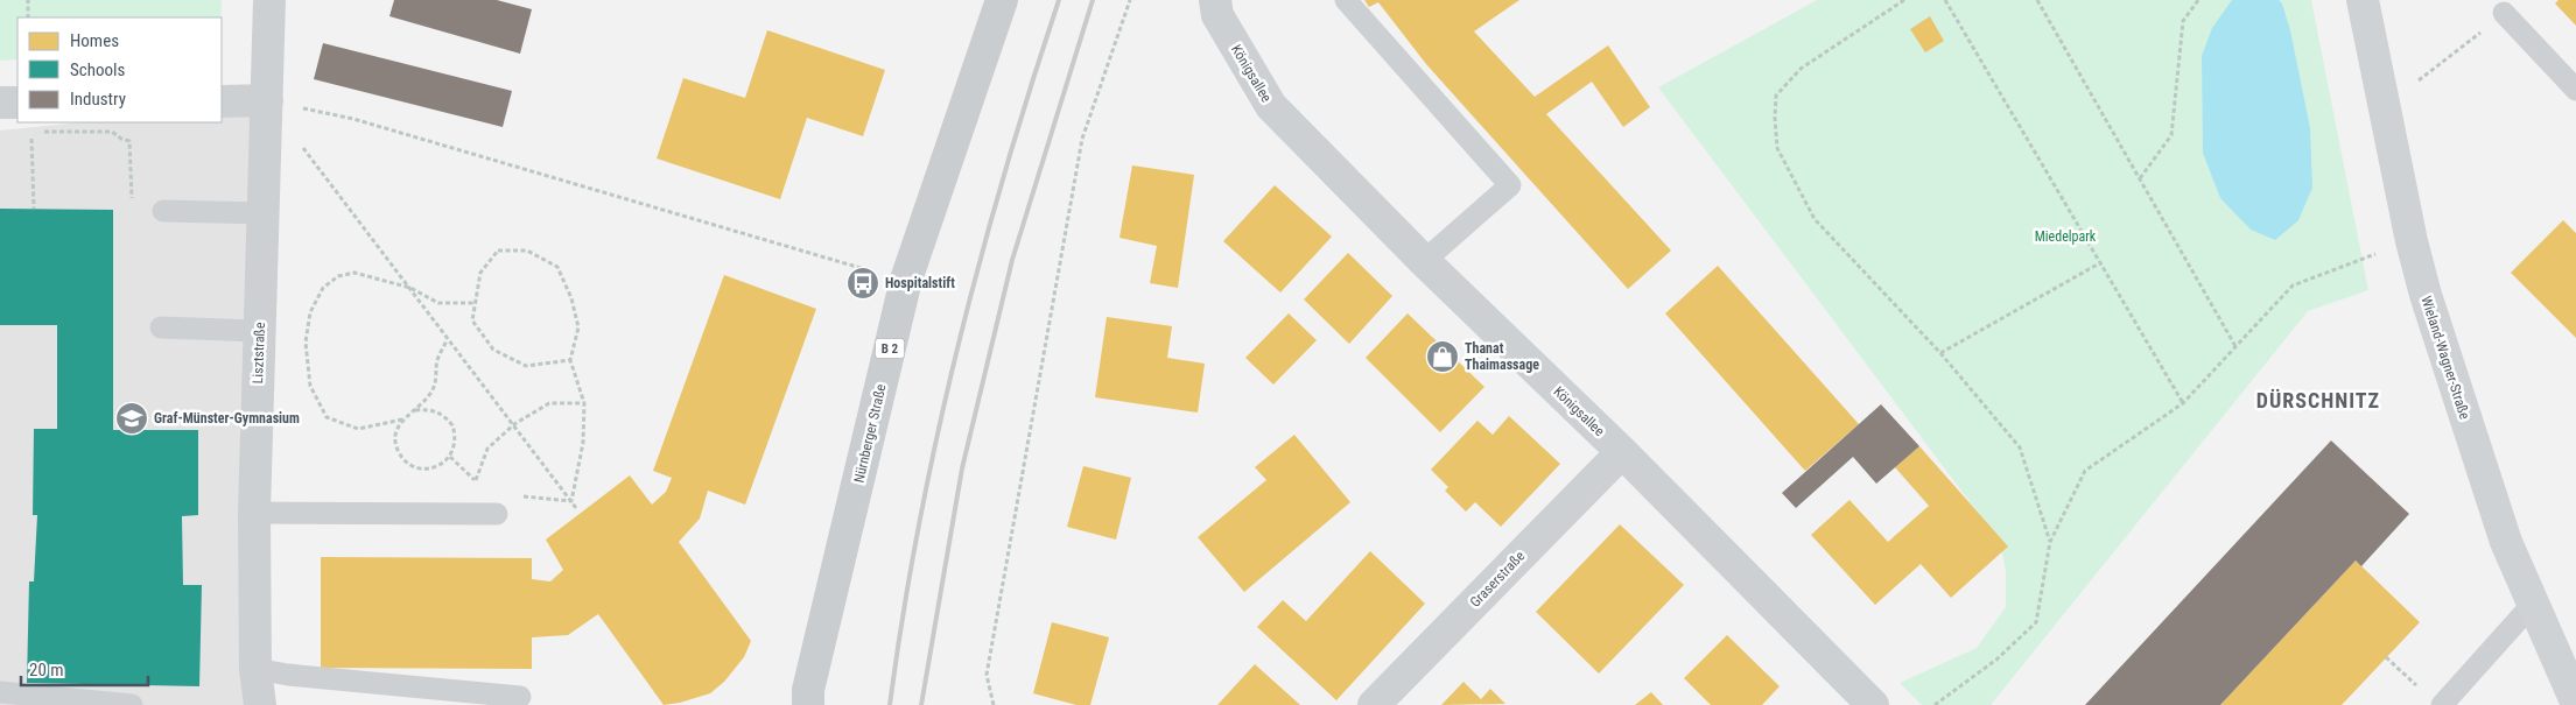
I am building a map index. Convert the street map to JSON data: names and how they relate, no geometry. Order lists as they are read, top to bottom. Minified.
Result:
{"streets":{"main road":["B 2","Wieland-Wagner-Straße","Nürnberger Straße"],"street":["Königsallee","Lisztstraße","Graserstraße"]},"crossings":[["Königsallee","Graserstraße"]],"districts":["DÜRSCHNITZ"],"parks":["Miedelpark"],"places":{"bus stop":["Hospitalstift"],"shop":["Thanat Thaimassage"],"school or university":["Graf-Münster-Gymnasium"]},"legend":["Homes","Schools","Industry"],"scale_bar":"20 m"}
